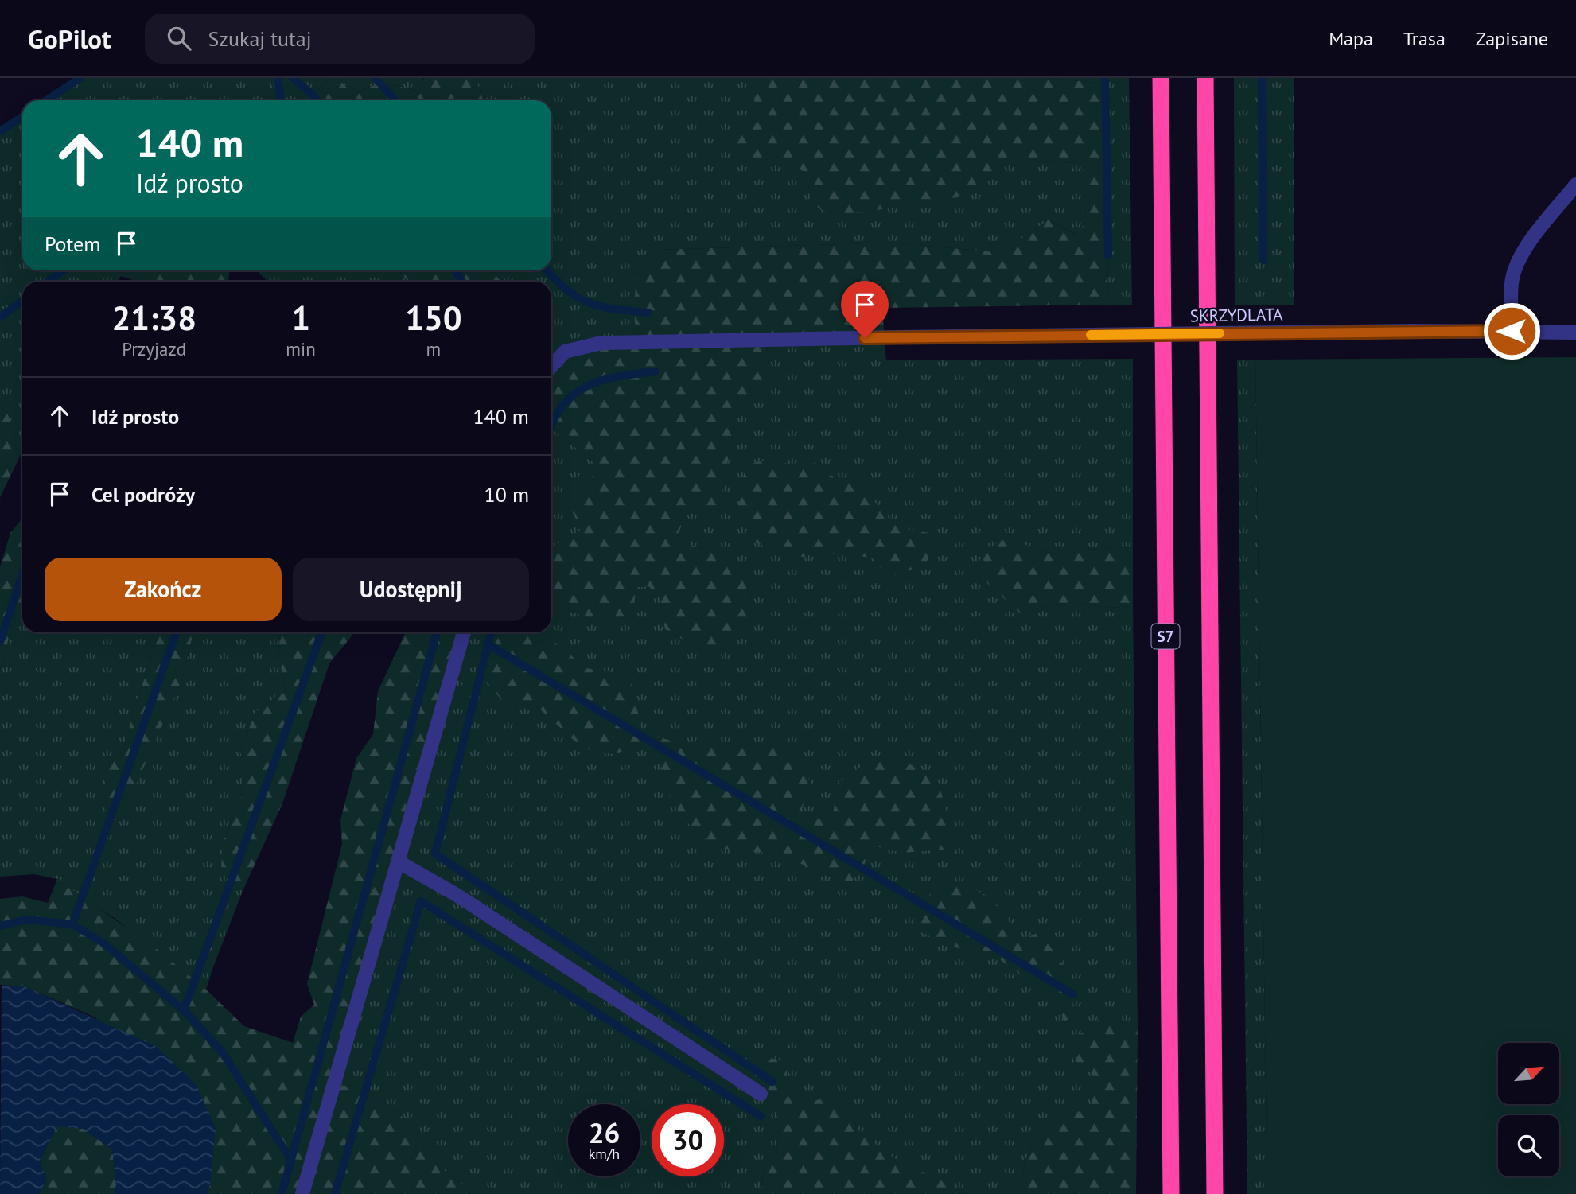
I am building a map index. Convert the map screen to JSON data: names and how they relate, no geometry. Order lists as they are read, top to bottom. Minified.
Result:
{"streets":{"highway":["S7"],"street":["SKRZYDLATA"]},"north":"top right","page":{"header":"GoPilot","search":"Szukaj tutaj","nav":["Mapa","Trasa","Zapisane"],"turn":["140 m","Idź prosto"],"then":"Potem","eta":["21:38","Przyjazd","1","min","150","m"],"list":[{"name":"Idź prosto","value":"140 m"},{"name":"Cel podróży","value":"10 m"}],"buttons":["Zakończ","Udostępnij"],"speed":"26 km/h","limit":"30"}}
